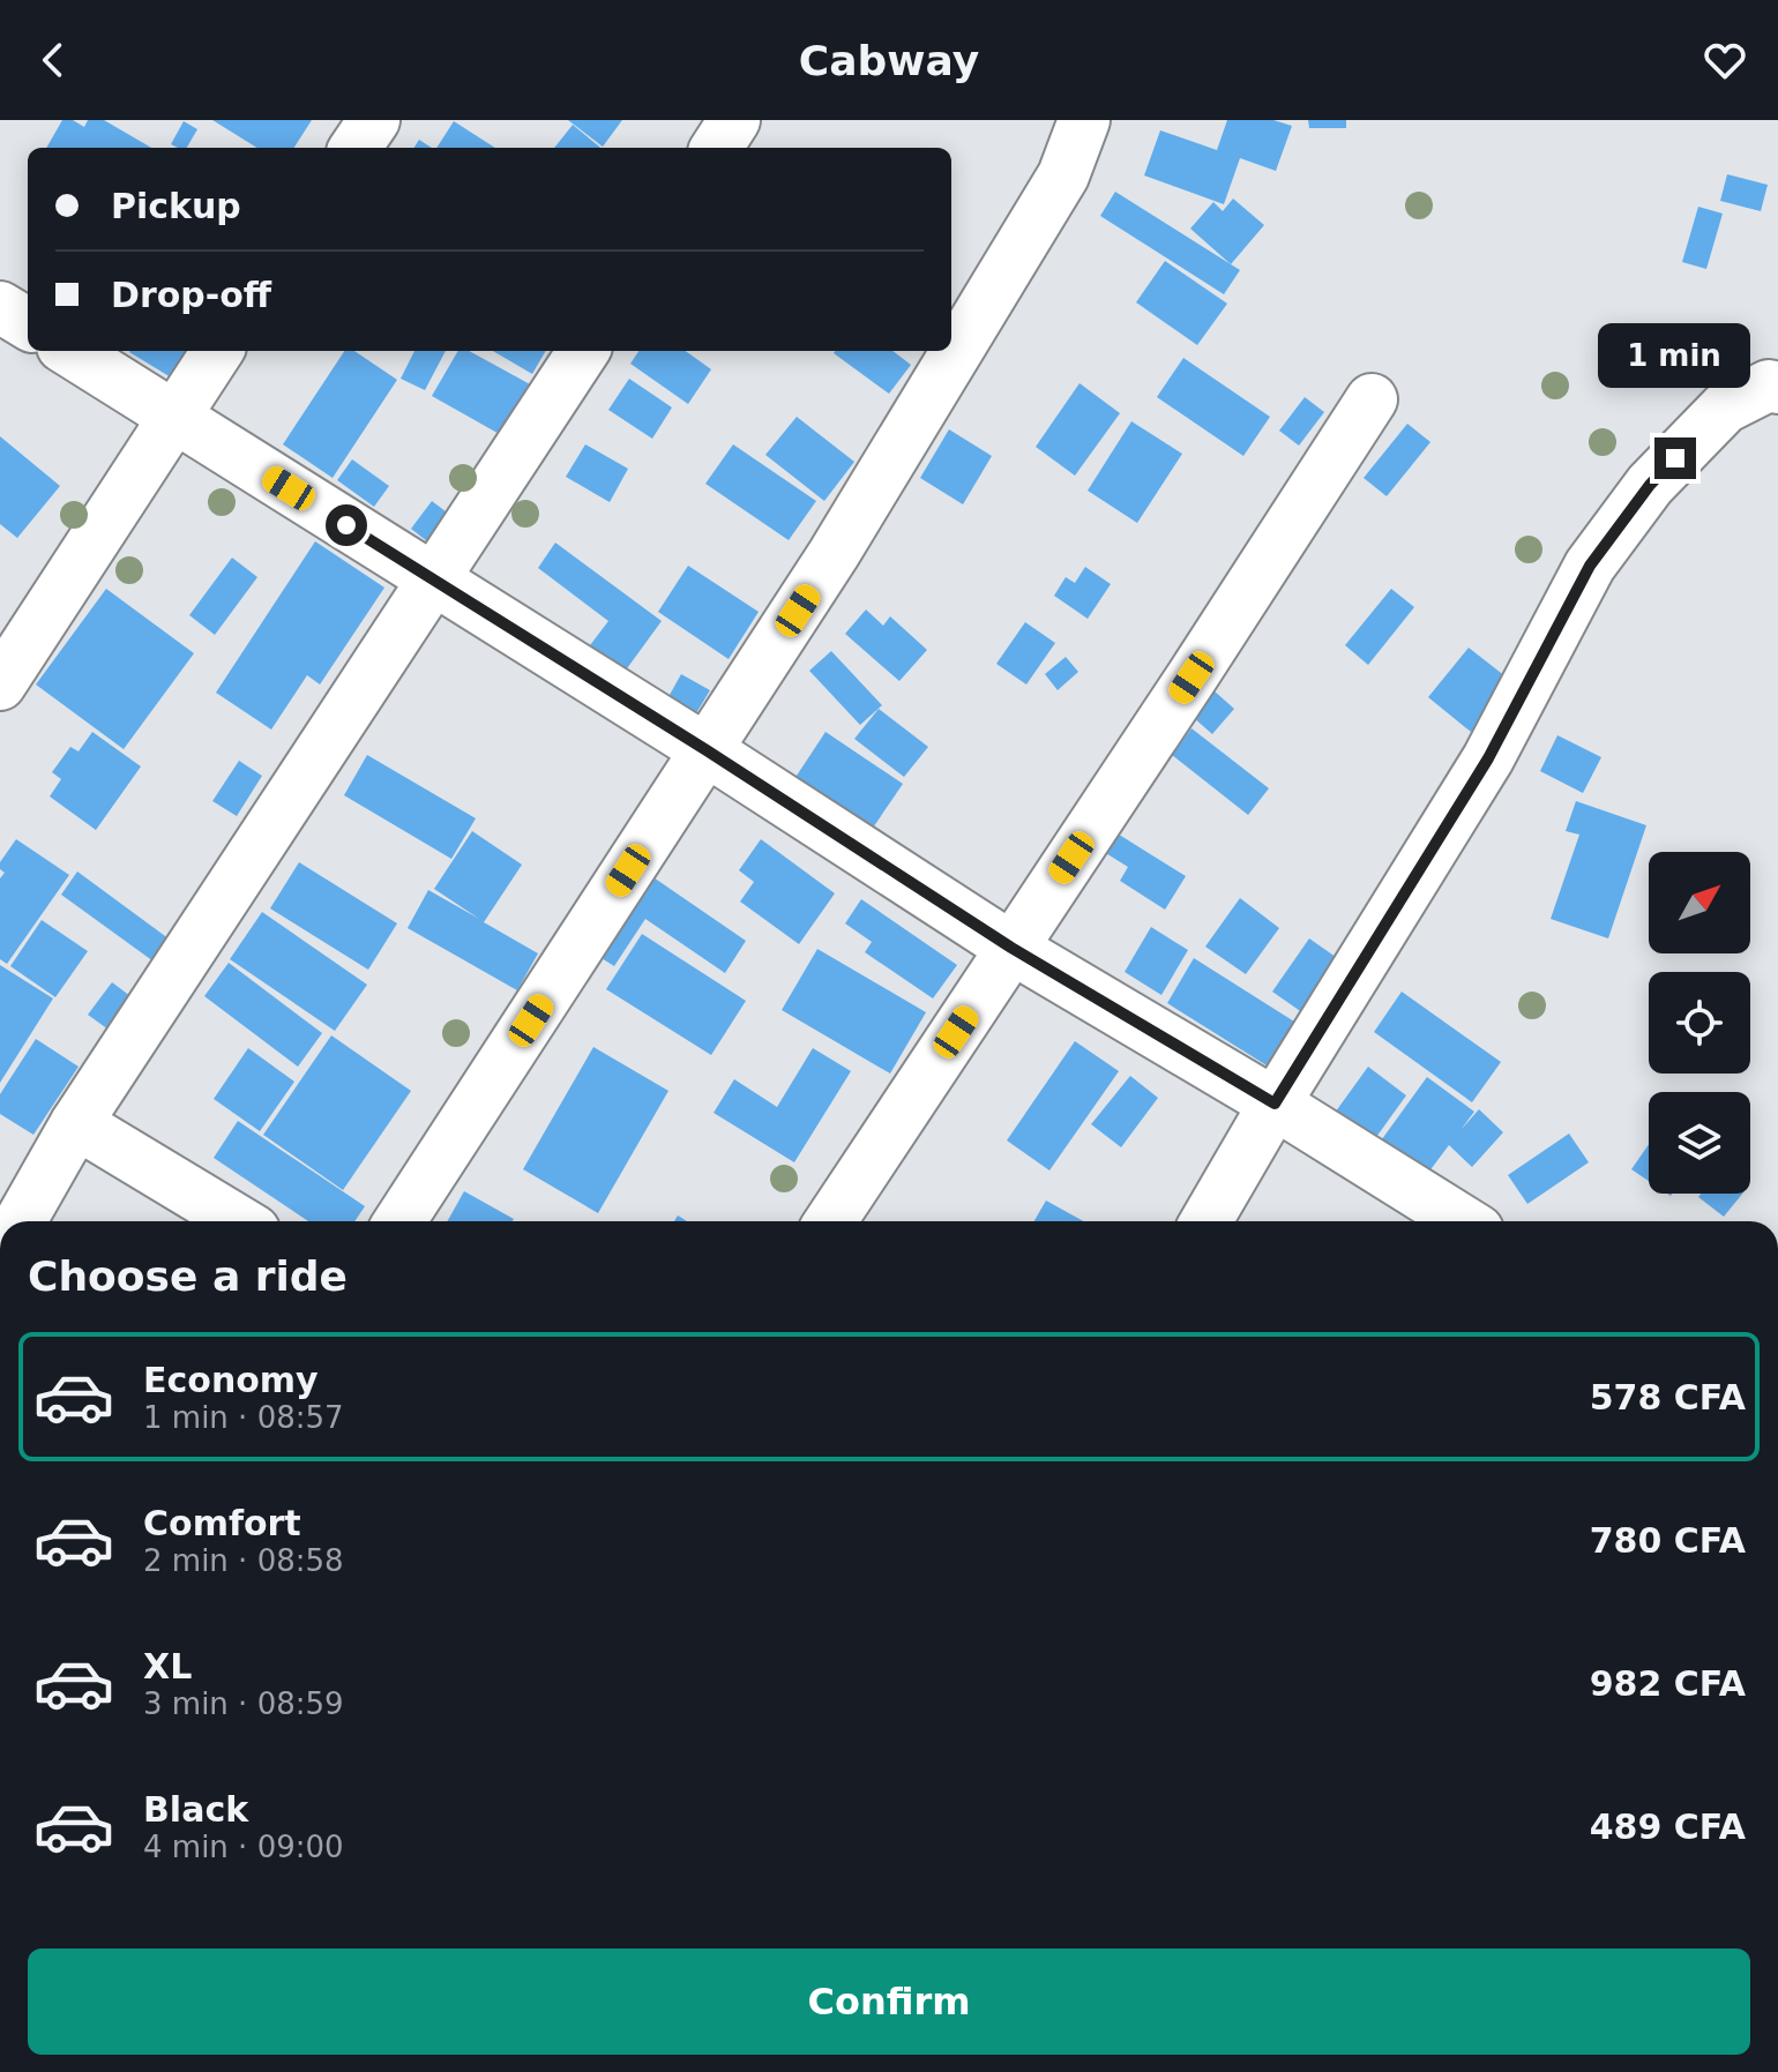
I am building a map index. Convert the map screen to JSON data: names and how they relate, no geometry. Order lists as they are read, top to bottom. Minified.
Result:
{"north":"top right","page":{"header":"Cabway","banner":["Pickup","Drop-off"],"bubble":"1 min","heading":"Choose a ride","list":[{"name":"Economy","note":"1 min · 08:57","value":"578 CFA"},{"name":"Comfort","note":"2 min · 08:58","value":"780 CFA"},{"name":"XL","note":"3 min · 08:59","value":"982 CFA"},{"name":"Black","note":"4 min · 09:00","value":"489 CFA"}],"buttons":"Confirm"}}
